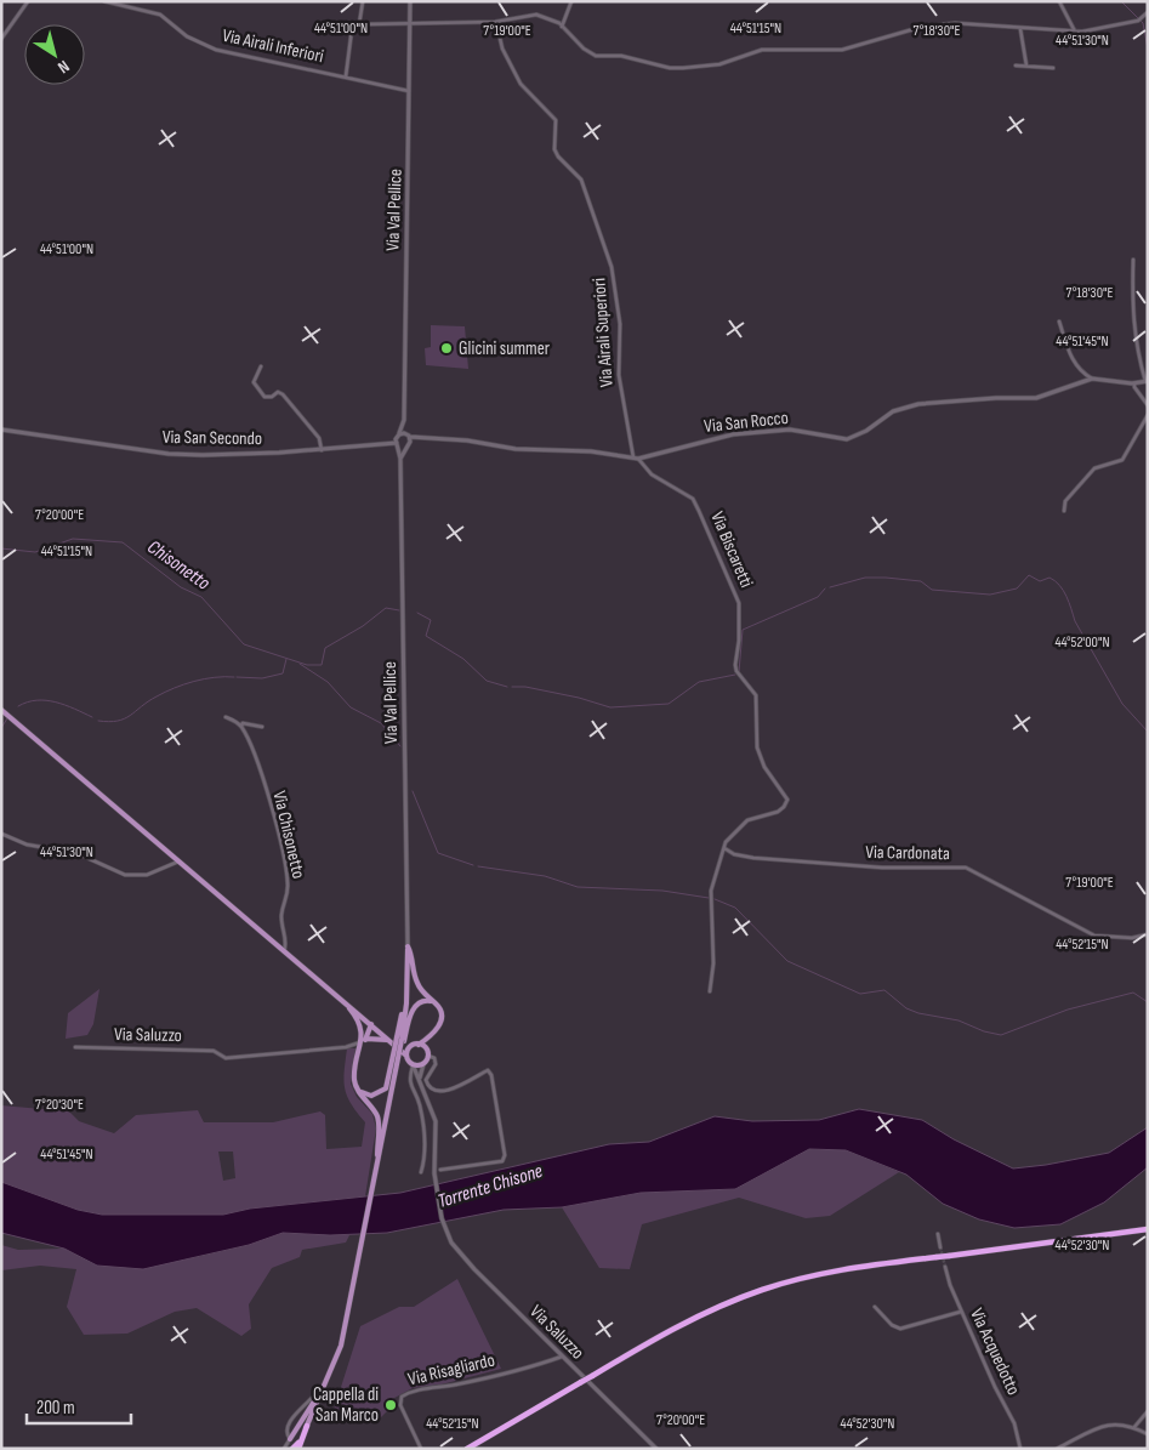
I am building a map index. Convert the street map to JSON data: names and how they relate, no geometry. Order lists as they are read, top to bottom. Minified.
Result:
{"streets":{"street":["Via Airali Inferiori","Via Val Pellice","Via Airali Superiori","Via San Rocco","Via San Secondo","Via Biscaretti","Via Chisonetto","Via Cardonata","Via Saluzzo","Via Acquedotto","Via Risagliardo"]},"crossings":[["Via Airali Inferiori","Via Val Pellice"],["Via Val Pellice","Via San Rocco"],["Via Airali Superiori","Via San Rocco"],["Via Airali Superiori","Via Biscaretti"],["Via San Rocco","Via San Secondo"],["Via San Rocco","Via Biscaretti"],["Via Biscaretti","Via Cardonata"],["Via Saluzzo","Via Risagliardo"]],"water":["Chisonetto","Torrente Chisone"],"places":["Glicini summer","Cappella di San Marco"],"scale_bar":"200 m","north":"bottom right","coordinates":["44°51'00\"N","44°51'15\"N","7°19'00\"E","7°18'30\"E","44°51'30\"N","44°51'45\"N","7°20'00\"E","44°52'00\"N","44°52'15\"N","7°20'30\"E","44°52'30\"N"]}
